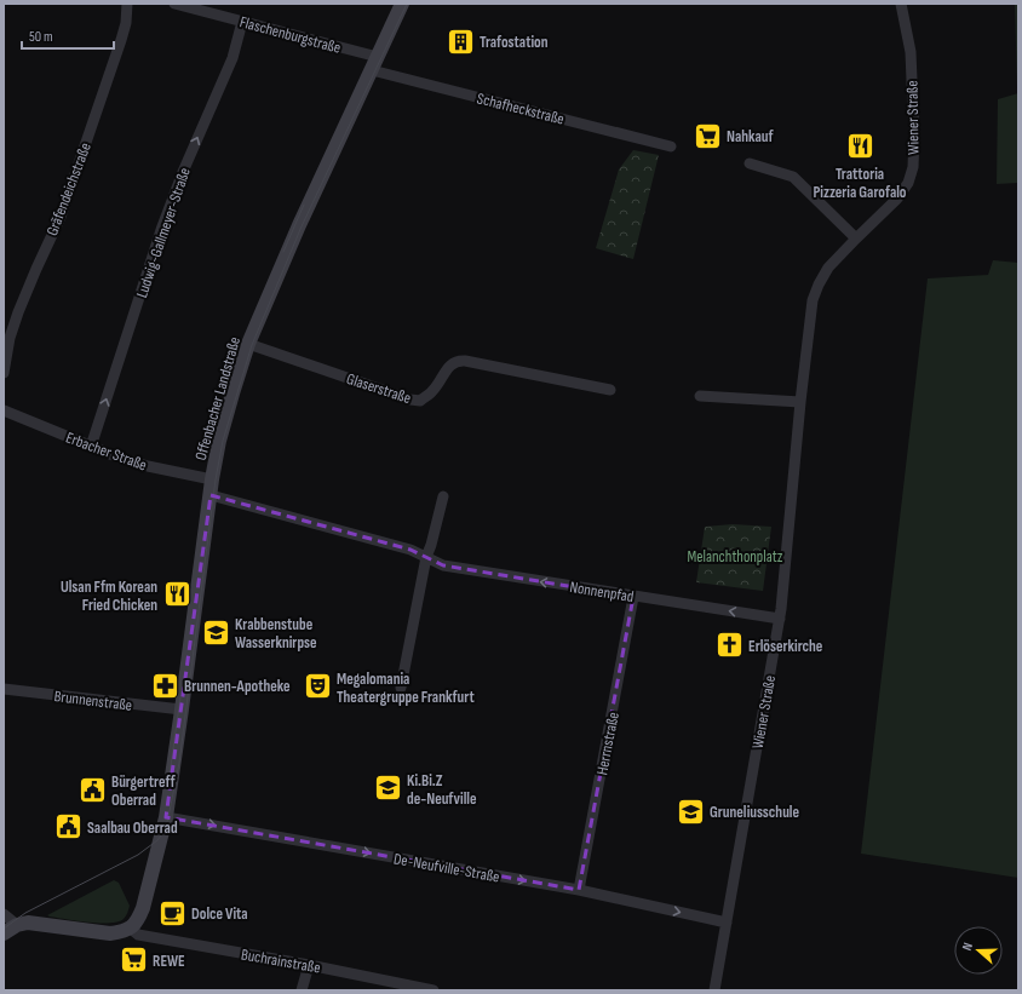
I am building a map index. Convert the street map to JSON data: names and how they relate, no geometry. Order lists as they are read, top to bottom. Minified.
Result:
{"streets":{"main road":["Offenbacher Landstraße"],"street":["Flaschenburgstraße","Schafheckstraße","Wiener Straße","Gräfendeichstraße","Ludwig-Gallmeyer-Straße","Glaserstraße","Erbacher Straße","Nonnenpfad","Brunnenstraße","Herrnstraße","De-Neufville-Straße","Buchrainstraße"]},"crossings":[["Flaschenburgstraße","Schafheckstraße"],["Flaschenburgstraße","Ludwig-Gallmeyer-Straße"],["Flaschenburgstraße","Offenbacher Landstraße"],["Schafheckstraße","Offenbacher Landstraße"],["Wiener Straße","Nonnenpfad"],["Wiener Straße","De-Neufville-Straße"],["Ludwig-Gallmeyer-Straße","Erbacher Straße"],["Glaserstraße","Offenbacher Landstraße"],["Offenbacher Landstraße","Erbacher Straße"],["Offenbacher Landstraße","Nonnenpfad"],["Offenbacher Landstraße","Brunnenstraße"],["Offenbacher Landstraße","De-Neufville-Straße"],["Offenbacher Landstraße","Buchrainstraße"],["Nonnenpfad","Herrnstraße"],["Herrnstraße","De-Neufville-Straße"]],"one_way":["Ludwig-Gallmeyer-Straße","Nonnenpfad","De-Neufville-Straße"],"parks":["Melanchthonplatz"],"places":{"building":["Trafostation"],"supermarket":["Nahkauf","REWE"],"restaurant":["Trattoria Pizzeria Garofalo","Ulsan Ffm Korean Fried Chicken"],"school or university":["Krabbenstube Wasserknirpse","Ki.Bi.Z de-Neufville","Gruneliusschule"],"church":["Erlöserkirche"],"pharmacy":["Brunnen-Apotheke"],"theatre":["Megalomania Theatergruppe Frankfurt"],"public building":["Bürgertreff Oberrad","Saalbau Oberrad"],"cafe":["Dolce Vita"]},"scale_bar":"50 m","north":"left"}
